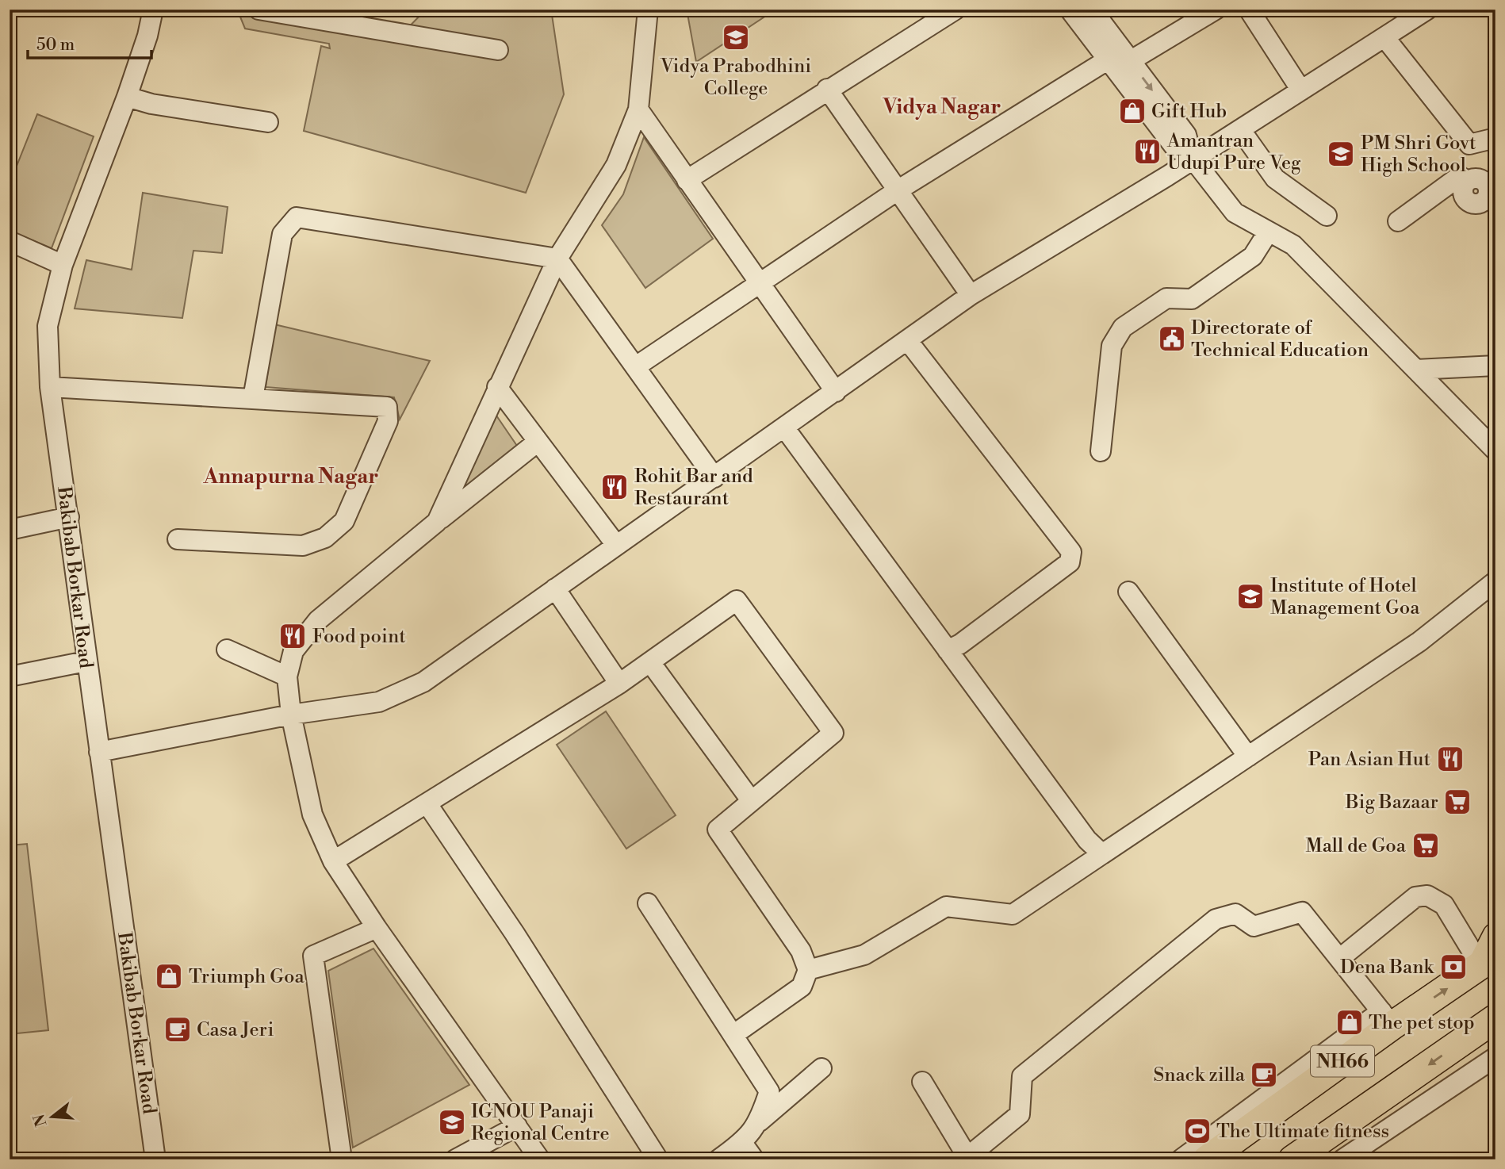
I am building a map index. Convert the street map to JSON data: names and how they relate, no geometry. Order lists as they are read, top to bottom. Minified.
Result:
{"streets":{"highway":["NH66"],"street":["Bakibab Borkar Road"]},"districts":["Vidya Nagar","Annapurna Nagar"],"places":{"school or university":["Vidya Prabodhini College","PM Shri Govt High School","Institute of Hotel Management Goa","IGNOU Panaji Regional Centre"],"shop":["Gift Hub","Triumph Goa","The pet stop"],"restaurant":["Amantran Udupi Pure Veg","Rohit Bar and Restaurant","Food point","Pan Asian Hut"],"public building":["Directorate of Technical Education"],"supermarket":["Big Bazaar","Mall de Goa"],"bank":["Dena Bank"],"cafe":["Casa Jeri","Snack zilla"],"sports":["The Ultimate fitness"]},"scale_bar":"50 m","north":"left"}
